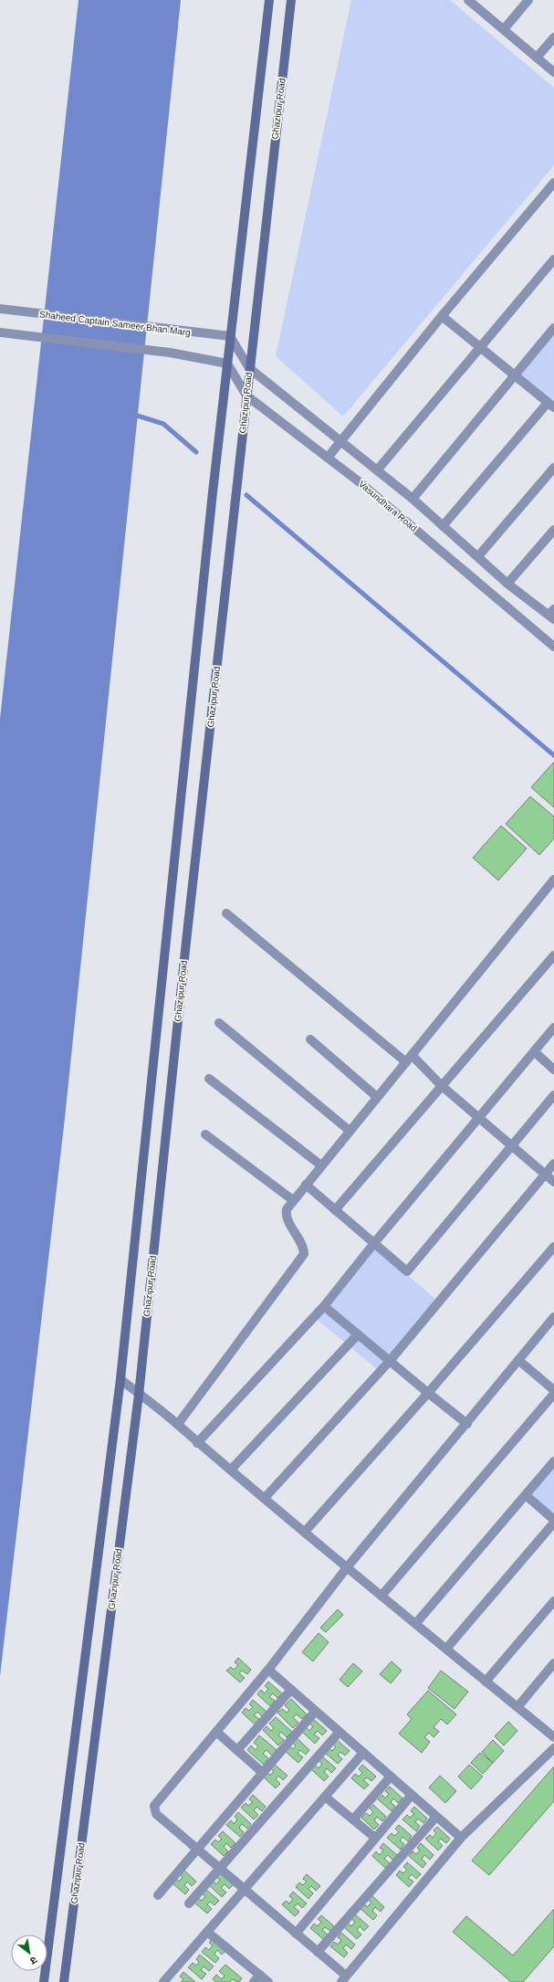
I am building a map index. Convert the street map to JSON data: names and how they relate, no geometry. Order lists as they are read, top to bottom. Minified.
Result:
{"streets":{"main road":["Ghazipur Road"],"street":["Shaheed Captain Sameer Bhan Marg","Vasundhara Road"]},"crossings":[["Ghazipur Road","Vasundhara Road"]],"north":"bottom right"}
